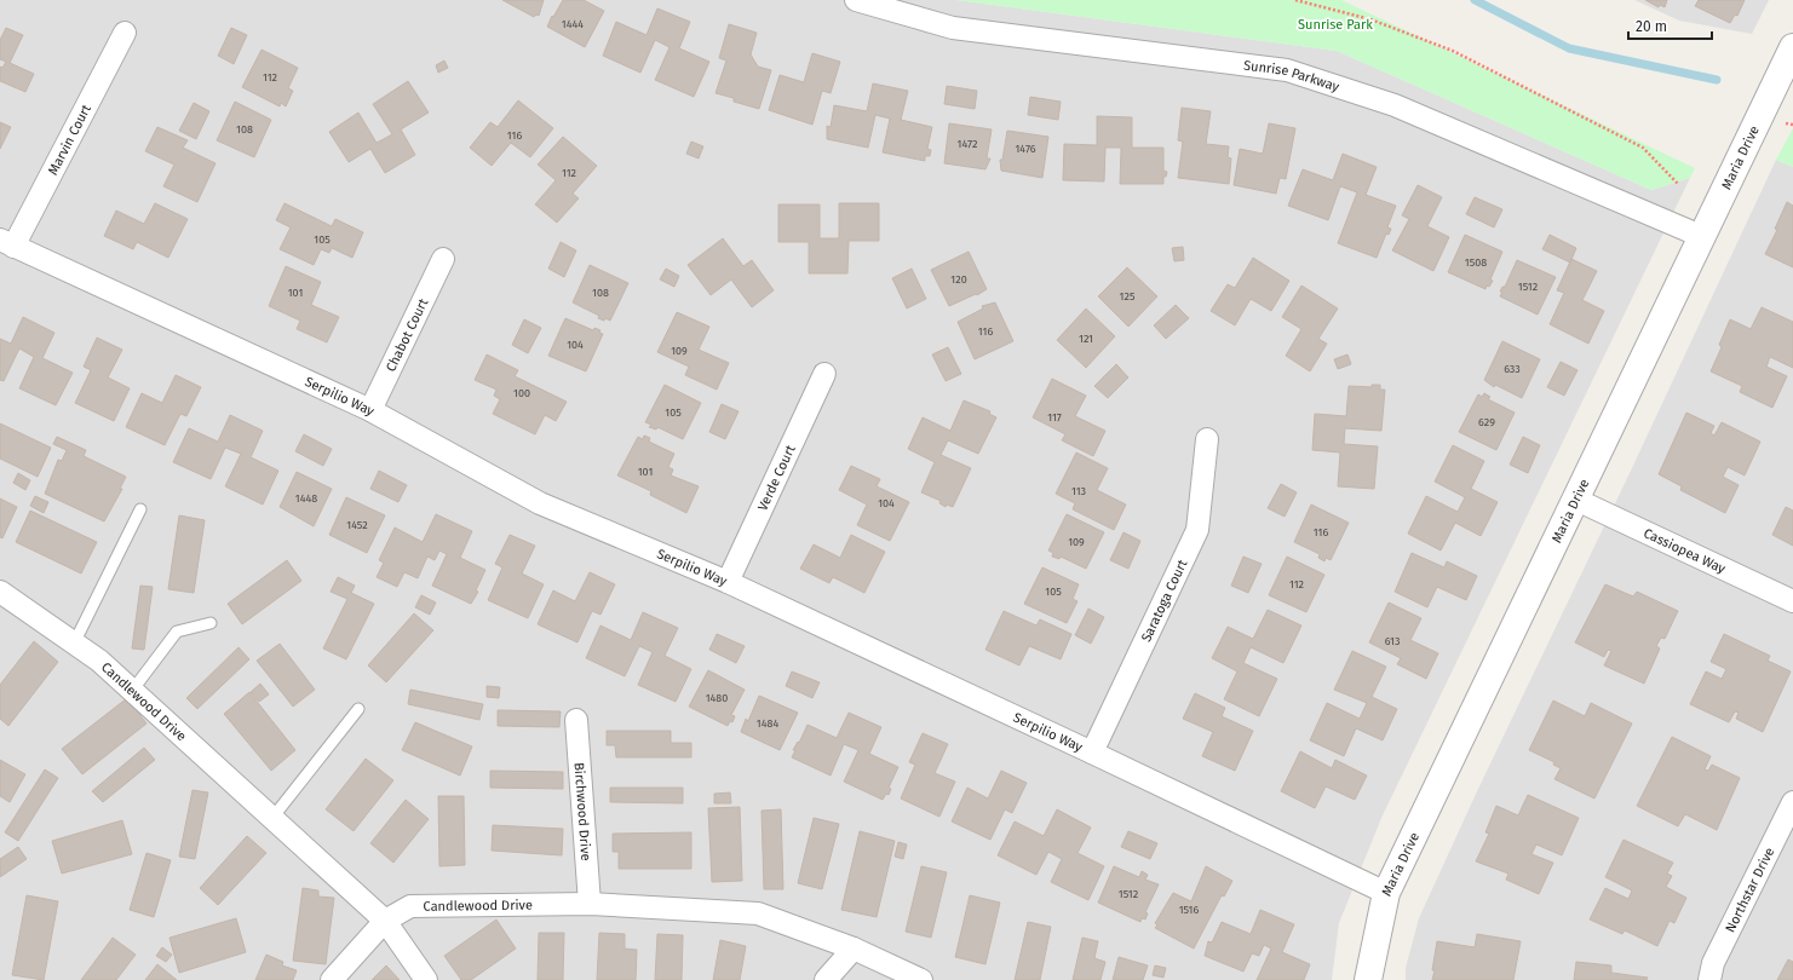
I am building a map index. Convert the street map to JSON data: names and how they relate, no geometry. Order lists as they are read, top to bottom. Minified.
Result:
{"streets":{"street":["Sunrise Parkway","Marvin Court","Maria Drive","Chabot Court","Serpilio Way","Verde Court","Cassiopea Way","Saratoga Court","Candlewood Drive","Birchwood Drive","Northstar Drive"]},"crossings":[["Sunrise Parkway","Maria Drive"],["Marvin Court","Serpilio Way"],["Maria Drive","Serpilio Way"],["Maria Drive","Cassiopea Way"],["Chabot Court","Serpilio Way"],["Serpilio Way","Verde Court"],["Serpilio Way","Saratoga Court"],["Candlewood Drive","Birchwood Drive"]],"parks":["Sunrise Park"],"house_numbers":["1444","112","108","116","1472","1476","112","105","1508","120","1512","101","108","125","116","121","104","109","633","100","105","117","629","101","113","1448","104","1452","116","109","112","105","613","1480","1484","1512","1516"],"scale_bar":"20 m"}
